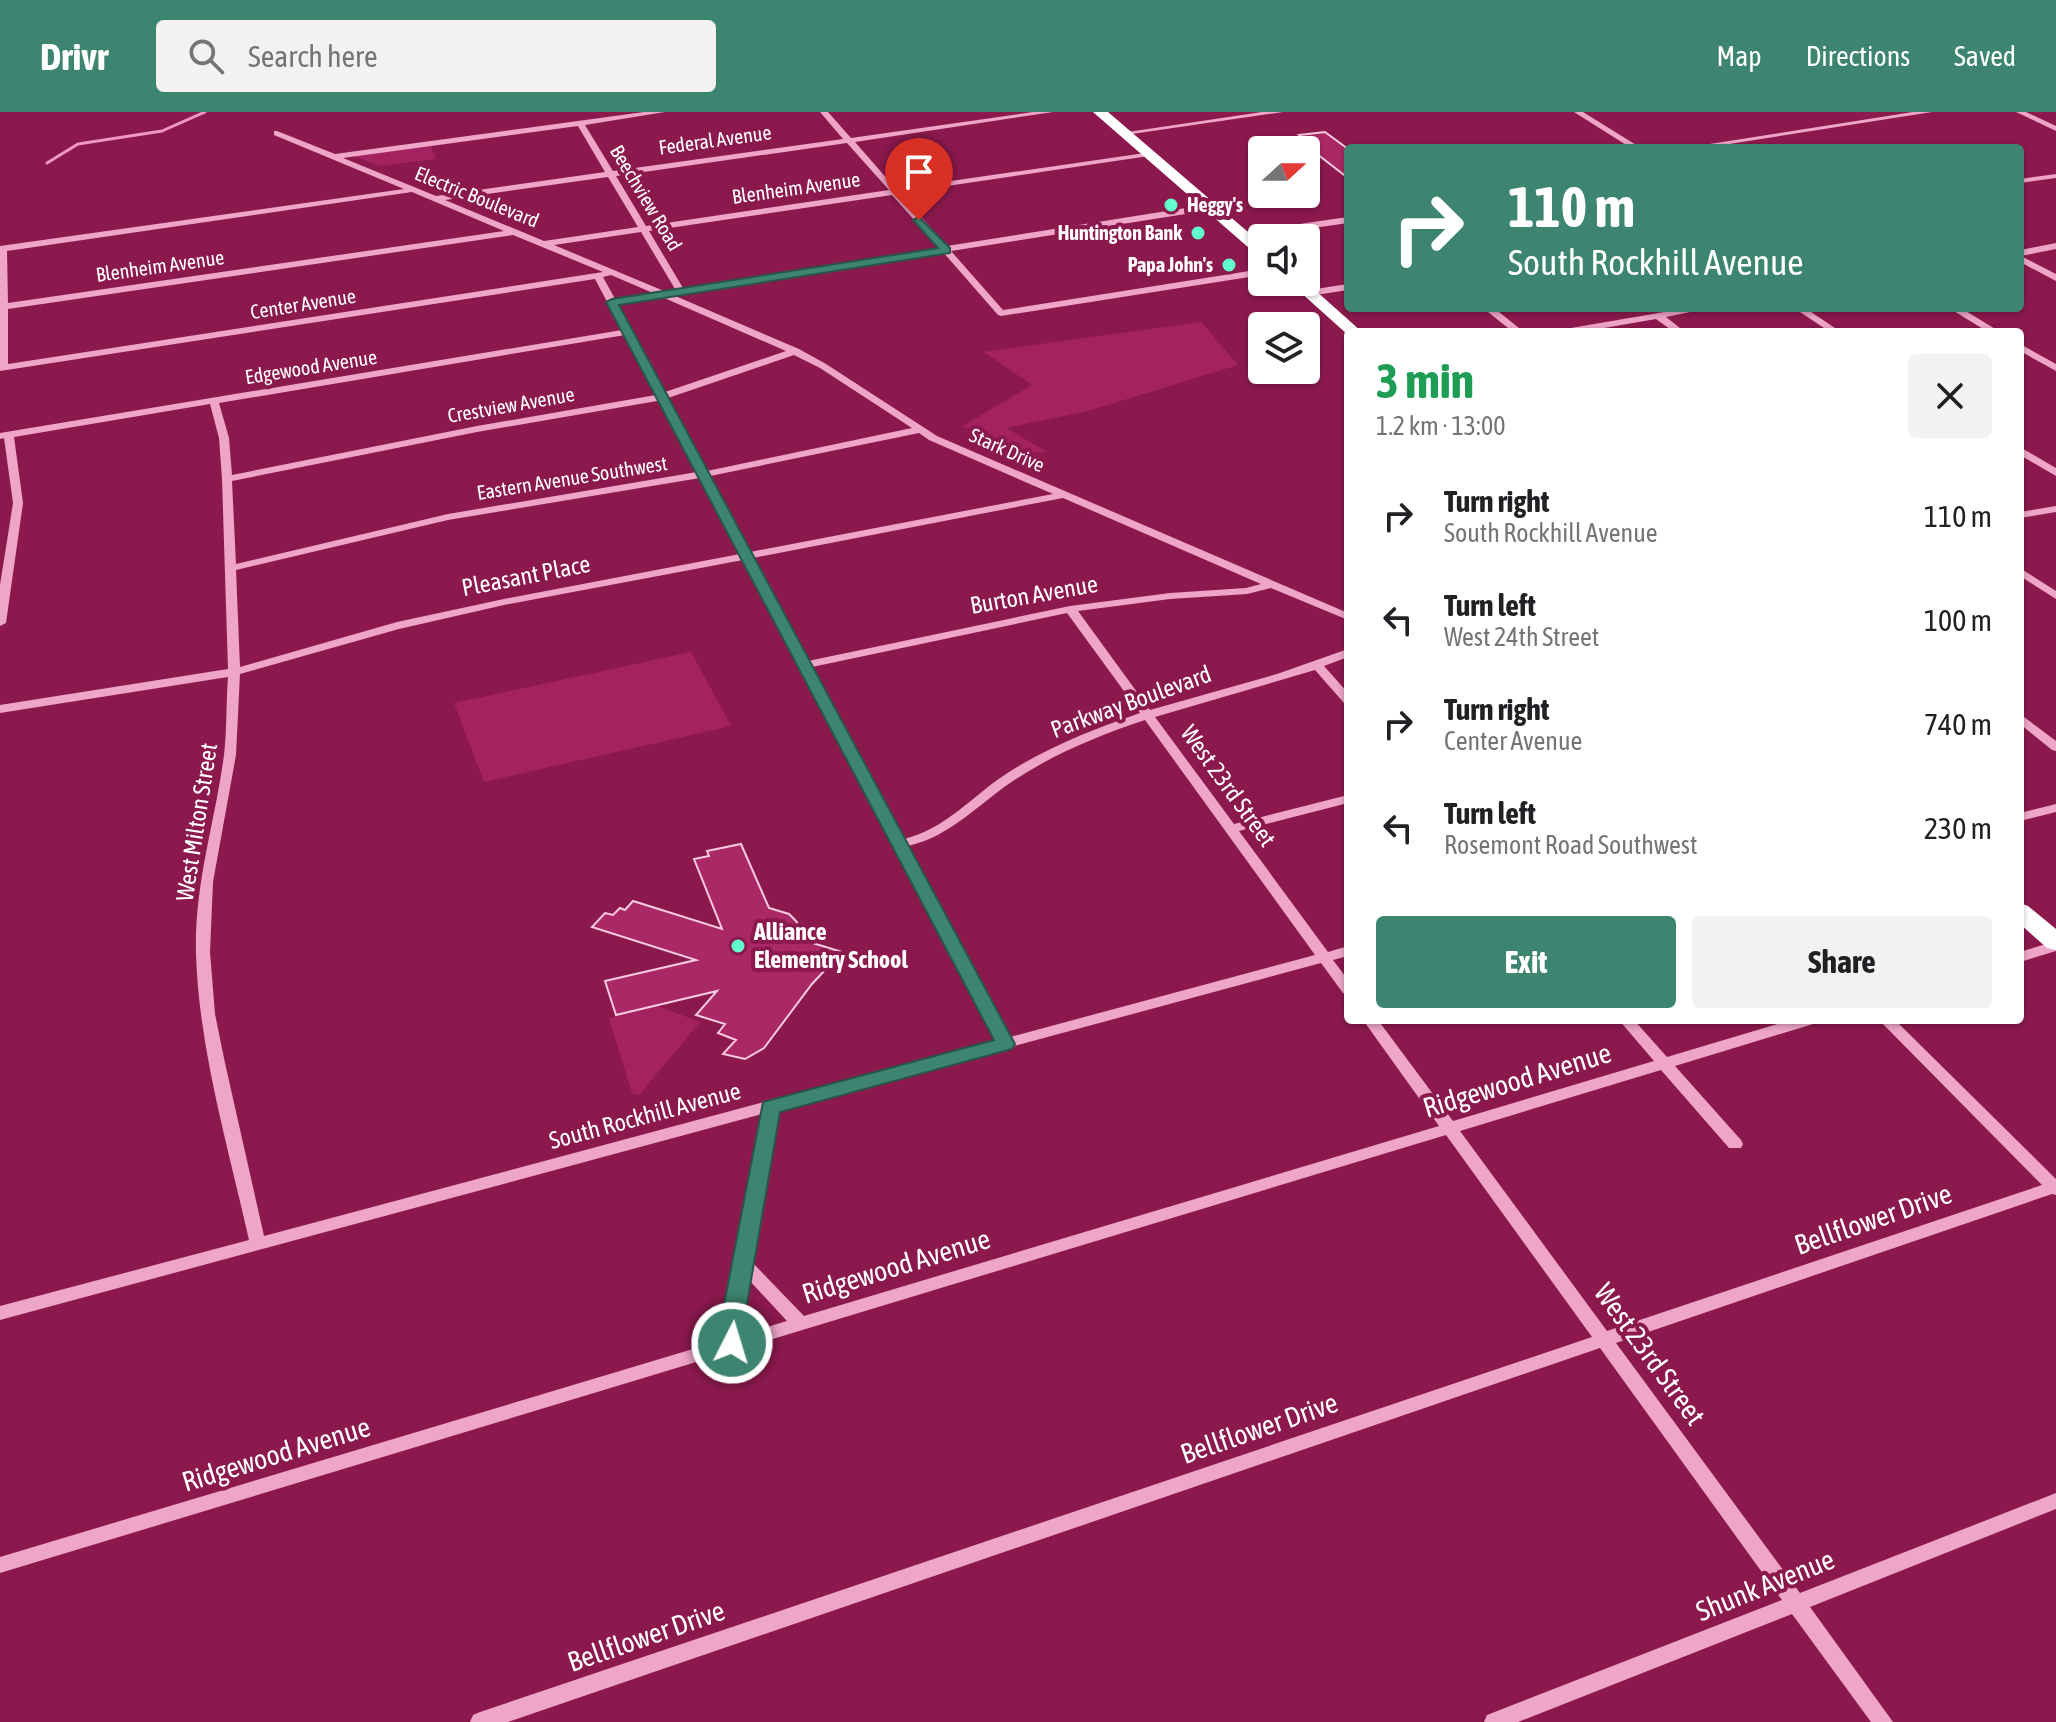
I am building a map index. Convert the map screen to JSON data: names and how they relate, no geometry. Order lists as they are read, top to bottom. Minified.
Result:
{"streets":{"street":["Federal Avenue","Blenheim Avenue","Electric Boulevard","Beechview Road","Center Avenue","Edgewood Avenue","Crestview Avenue","Stark Drive","Eastern Avenue Southwest","Pleasant Place","Burton Avenue","Parkway Boulevard","West 23rd Street","West Milton Street","Ridgewood Avenue","South Rockhill Avenue","Bellflower Drive","Shunk Avenue"]},"crossings":[["Federal Avenue","Electric Boulevard"],["Federal Avenue","Beechview Road"],["Blenheim Avenue","Electric Boulevard"],["Blenheim Avenue","Beechview Road"],["Electric Boulevard","Center Avenue"],["Electric Boulevard","Stark Drive"],["Edgewood Avenue","West Milton Street"],["Crestview Avenue","Stark Drive"],["Crestview Avenue","West Milton Street"],["Stark Drive","Eastern Avenue Southwest"],["Stark Drive","Pleasant Place"],["Stark Drive","Burton Avenue"],["Eastern Avenue Southwest","West Milton Street"],["Pleasant Place","West Milton Street"],["Burton Avenue","West 23rd Street"],["Parkway Boulevard","West 23rd Street"],["West 23rd Street","Ridgewood Avenue"],["West 23rd Street","South Rockhill Avenue"],["West 23rd Street","Bellflower Drive"],["West 23rd Street","Shunk Avenue"],["West Milton Street","South Rockhill Avenue"]],"places":["Heggy's","Huntington Bank","Papa John's","Alliance Elementry School"],"north":"right","page":{"header":"Drivr","search":"Search here","nav":["Map","Directions","Saved"],"turn":["110 m","South Rockhill Avenue"],"heading":["3 min","1.2 km · 13:00"],"list":[{"name":"Turn right","note":"South Rockhill Avenue","value":"110 m"},{"name":"Turn left","note":"West 24th Street","value":"100 m"},{"name":"Turn right","note":"Center Avenue","value":"740 m"},{"name":"Turn left","note":"Rosemont Road Southwest","value":"230 m"}],"buttons":["Exit","Share"]}}
